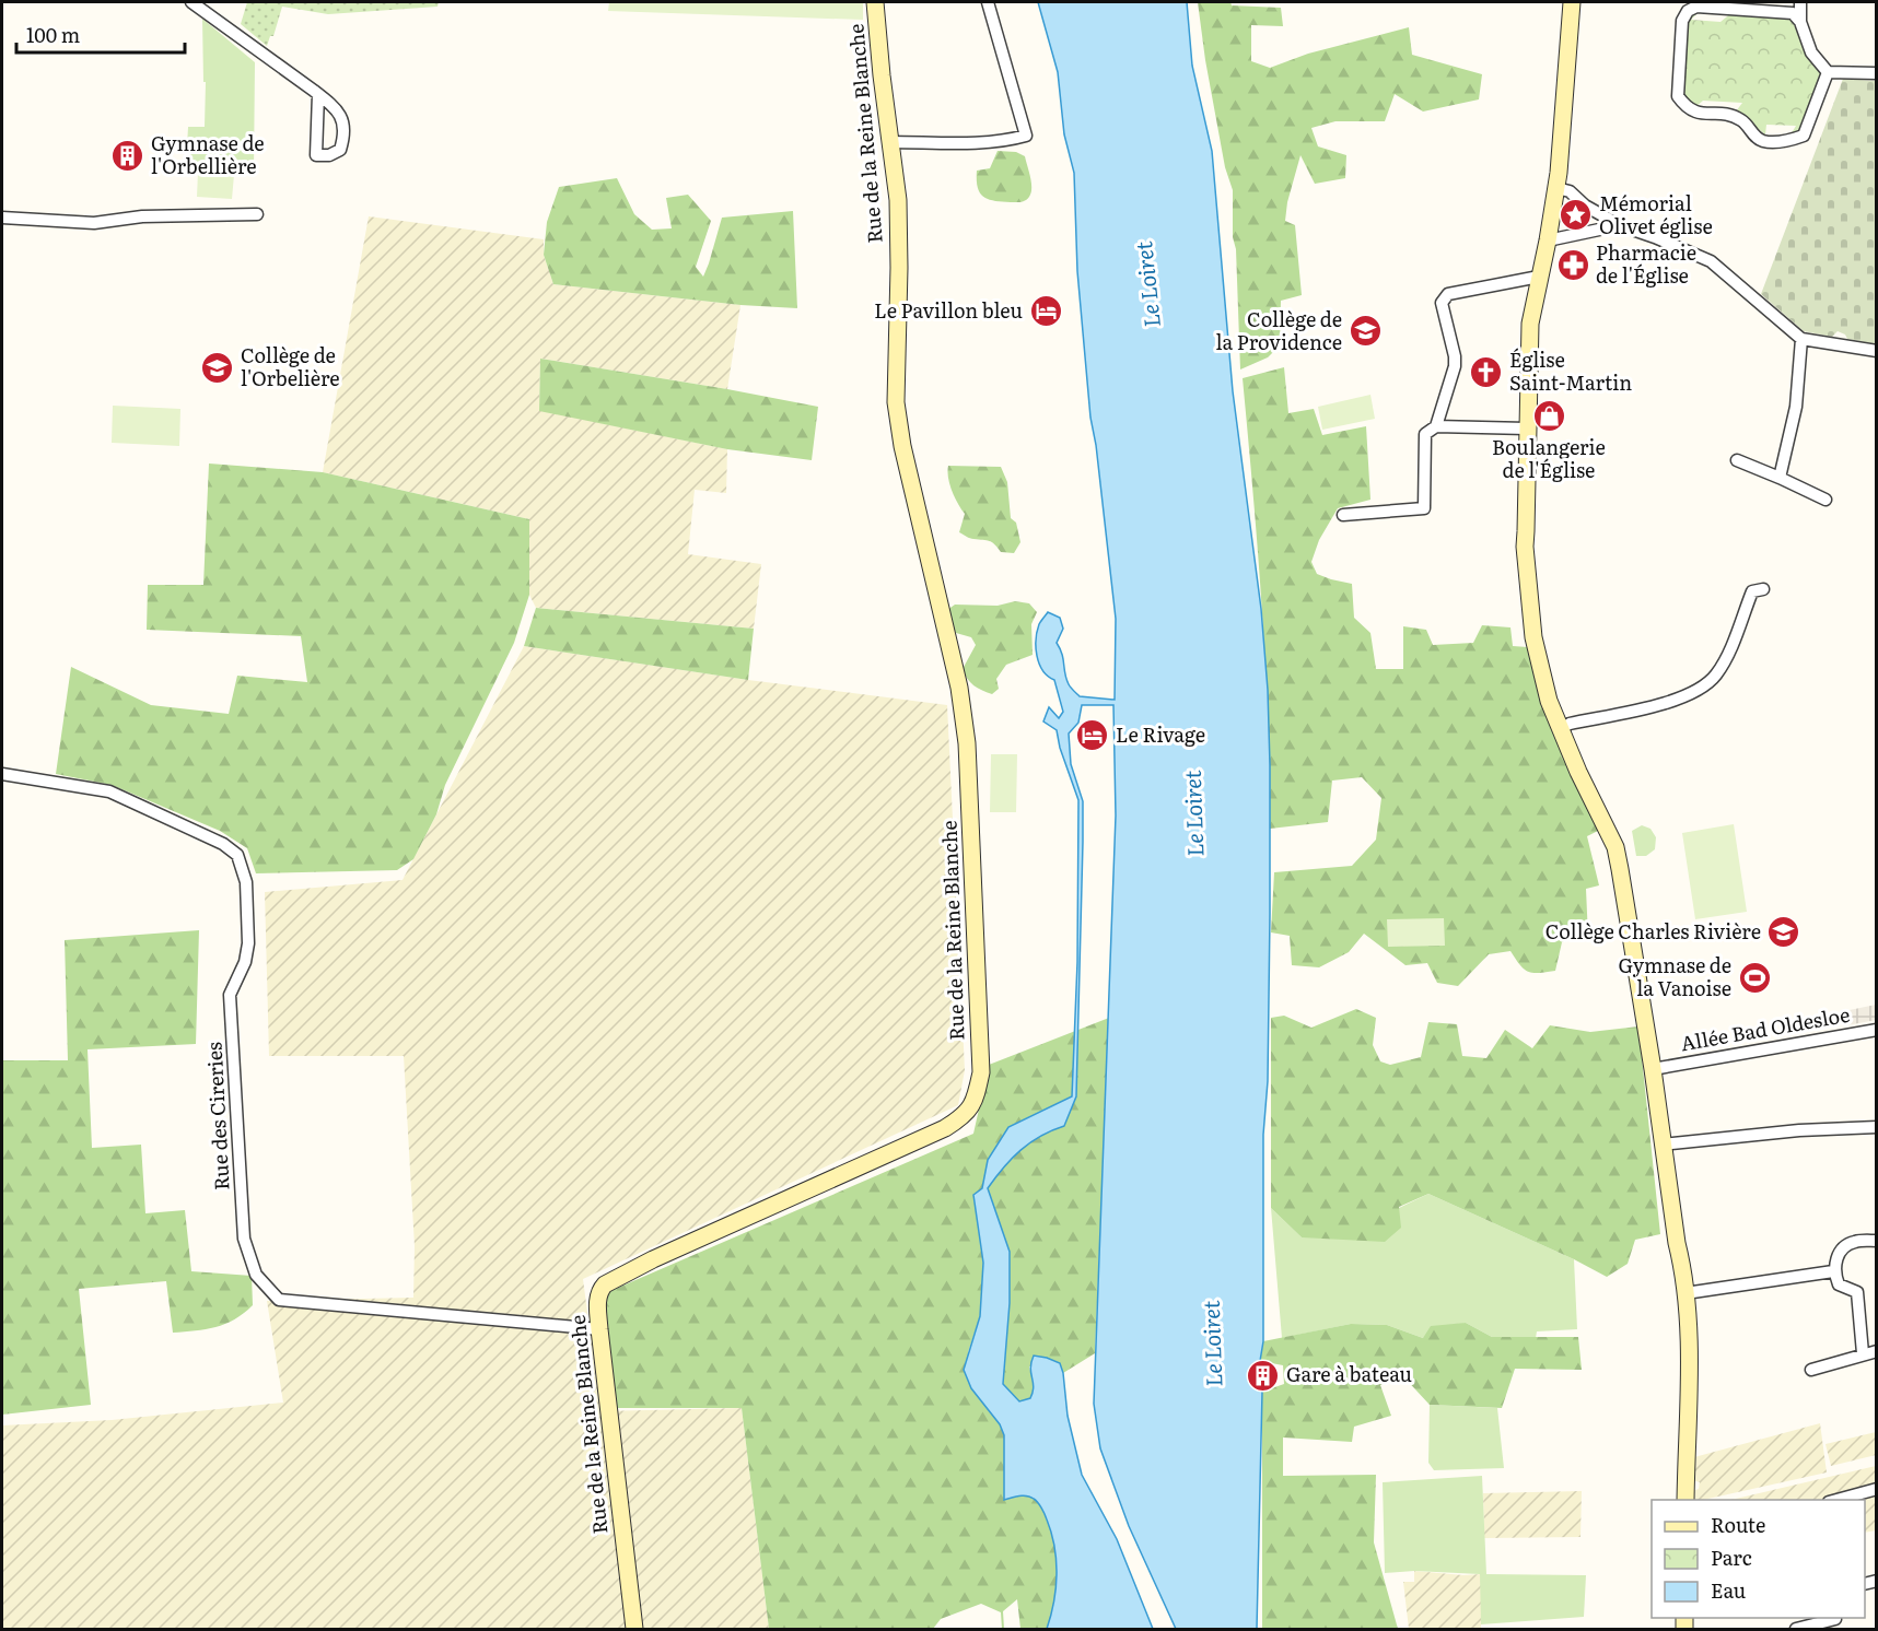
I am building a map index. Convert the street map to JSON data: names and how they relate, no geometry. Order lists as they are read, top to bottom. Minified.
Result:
{"streets":{"street":["Rue de la Reine Blanche","Allée Bad Oldesloe","Rue des Cireries"]},"crossings":[["Rue de la Reine Blanche","Rue des Cireries"]],"water":["Le Loiret"],"places":{"building":["Gymnase de l'Orbellière","Gare à bateau"],"place":["Mémorial Olivet église"],"pharmacy":["Pharmacie de l'Église"],"hotel":["Le Pavillon bleu","Le Rivage"],"school or university":["Collège de la Providence","Collège de l'Orbelière","Collège Charles Rivière"],"church":["Église Saint-Martin"],"shop":["Boulangerie de l'Église"],"sports":["Gymnase de la Vanoise"]},"legend":["Route","Parc","Eau"],"scale_bar":"100 m"}
